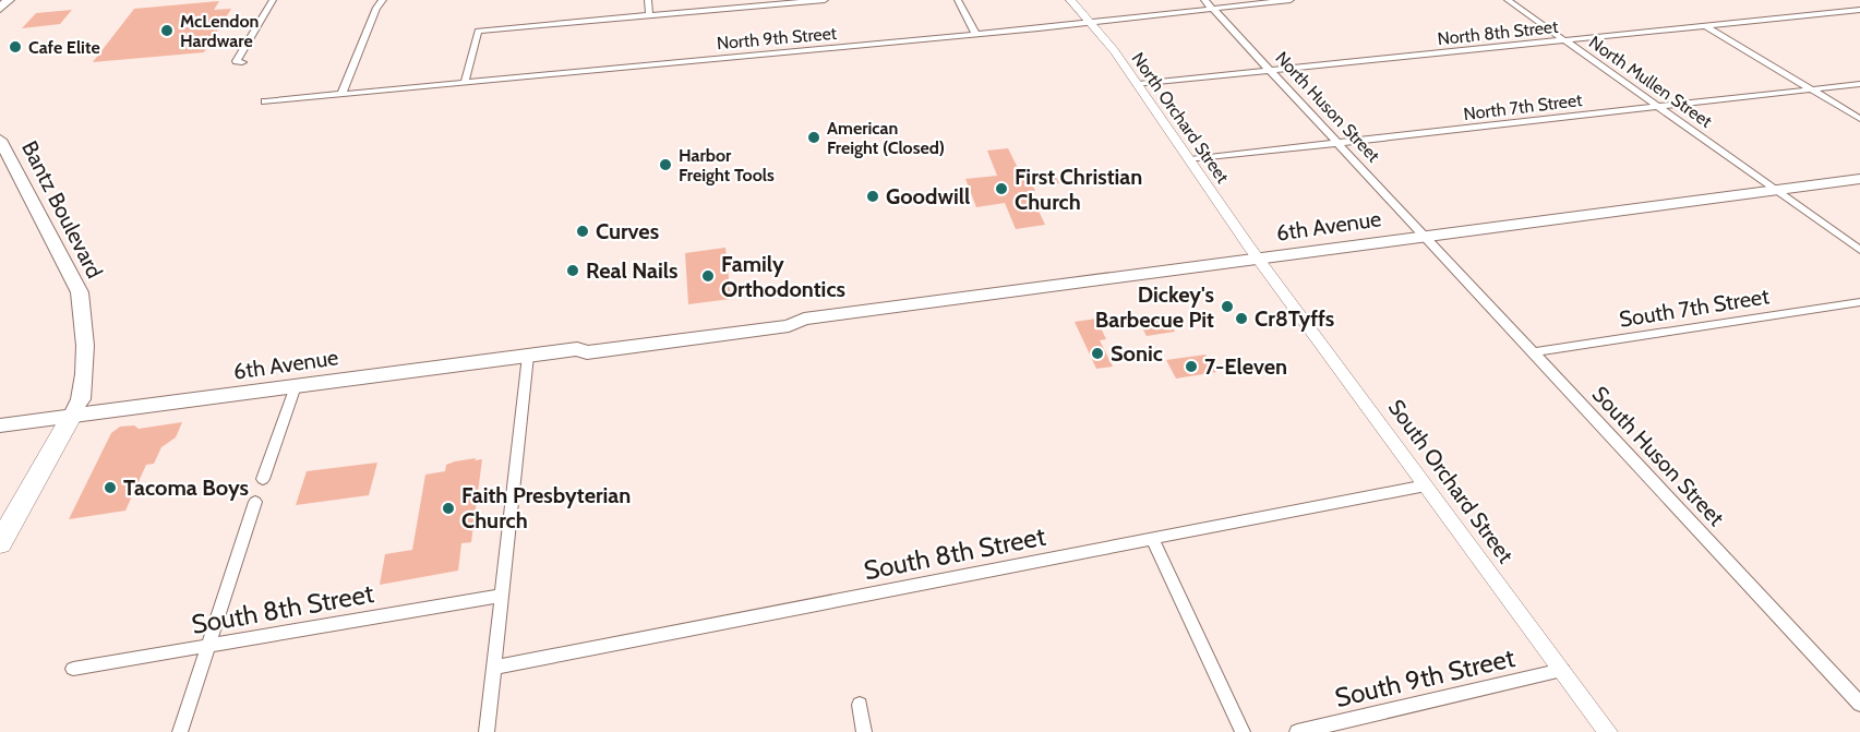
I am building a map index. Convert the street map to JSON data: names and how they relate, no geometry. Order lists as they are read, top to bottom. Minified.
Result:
{"streets":{"main road":["Bantz Boulevard","6th Avenue"],"street":["North 8th Street","North 9th Street","North Mullen Street","North Huson Street","North 7th Street","North Orchard Street","South 7th Street","South Huson Street","South Orchard Street","South 8th Street","South 9th Street"]},"crossings":[["North 8th Street","North Mullen Street"],["North 8th Street","North Huson Street"],["North 8th Street","North Orchard Street"],["North 9th Street","North Huson Street"],["North 9th Street","North Orchard Street"],["North Mullen Street","North 7th Street"],["North Mullen Street","6th Avenue"],["North Huson Street","North 7th Street"],["North Huson Street","6th Avenue"],["North Huson Street","South Huson Street"],["North 7th Street","North Orchard Street"],["North Orchard Street","6th Avenue"],["North Orchard Street","South Orchard Street"],["Bantz Boulevard","6th Avenue"],["6th Avenue","South Huson Street"],["6th Avenue","South Orchard Street"],["South 7th Street","South Huson Street"],["South Orchard Street","South 8th Street"],["South Orchard Street","South 9th Street"]],"places":["McLendon Hardware","Cafe Elite","American Freight (Closed)","Harbor Freight Tools","First Christian Church","Goodwill","Curves","Real Nails","Family Orthodontics","Dickey's Barbecue Pit","Cr8Tyffs","Sonic","7-Eleven","Tacoma Boys","Faith Presbyterian Church"]}
